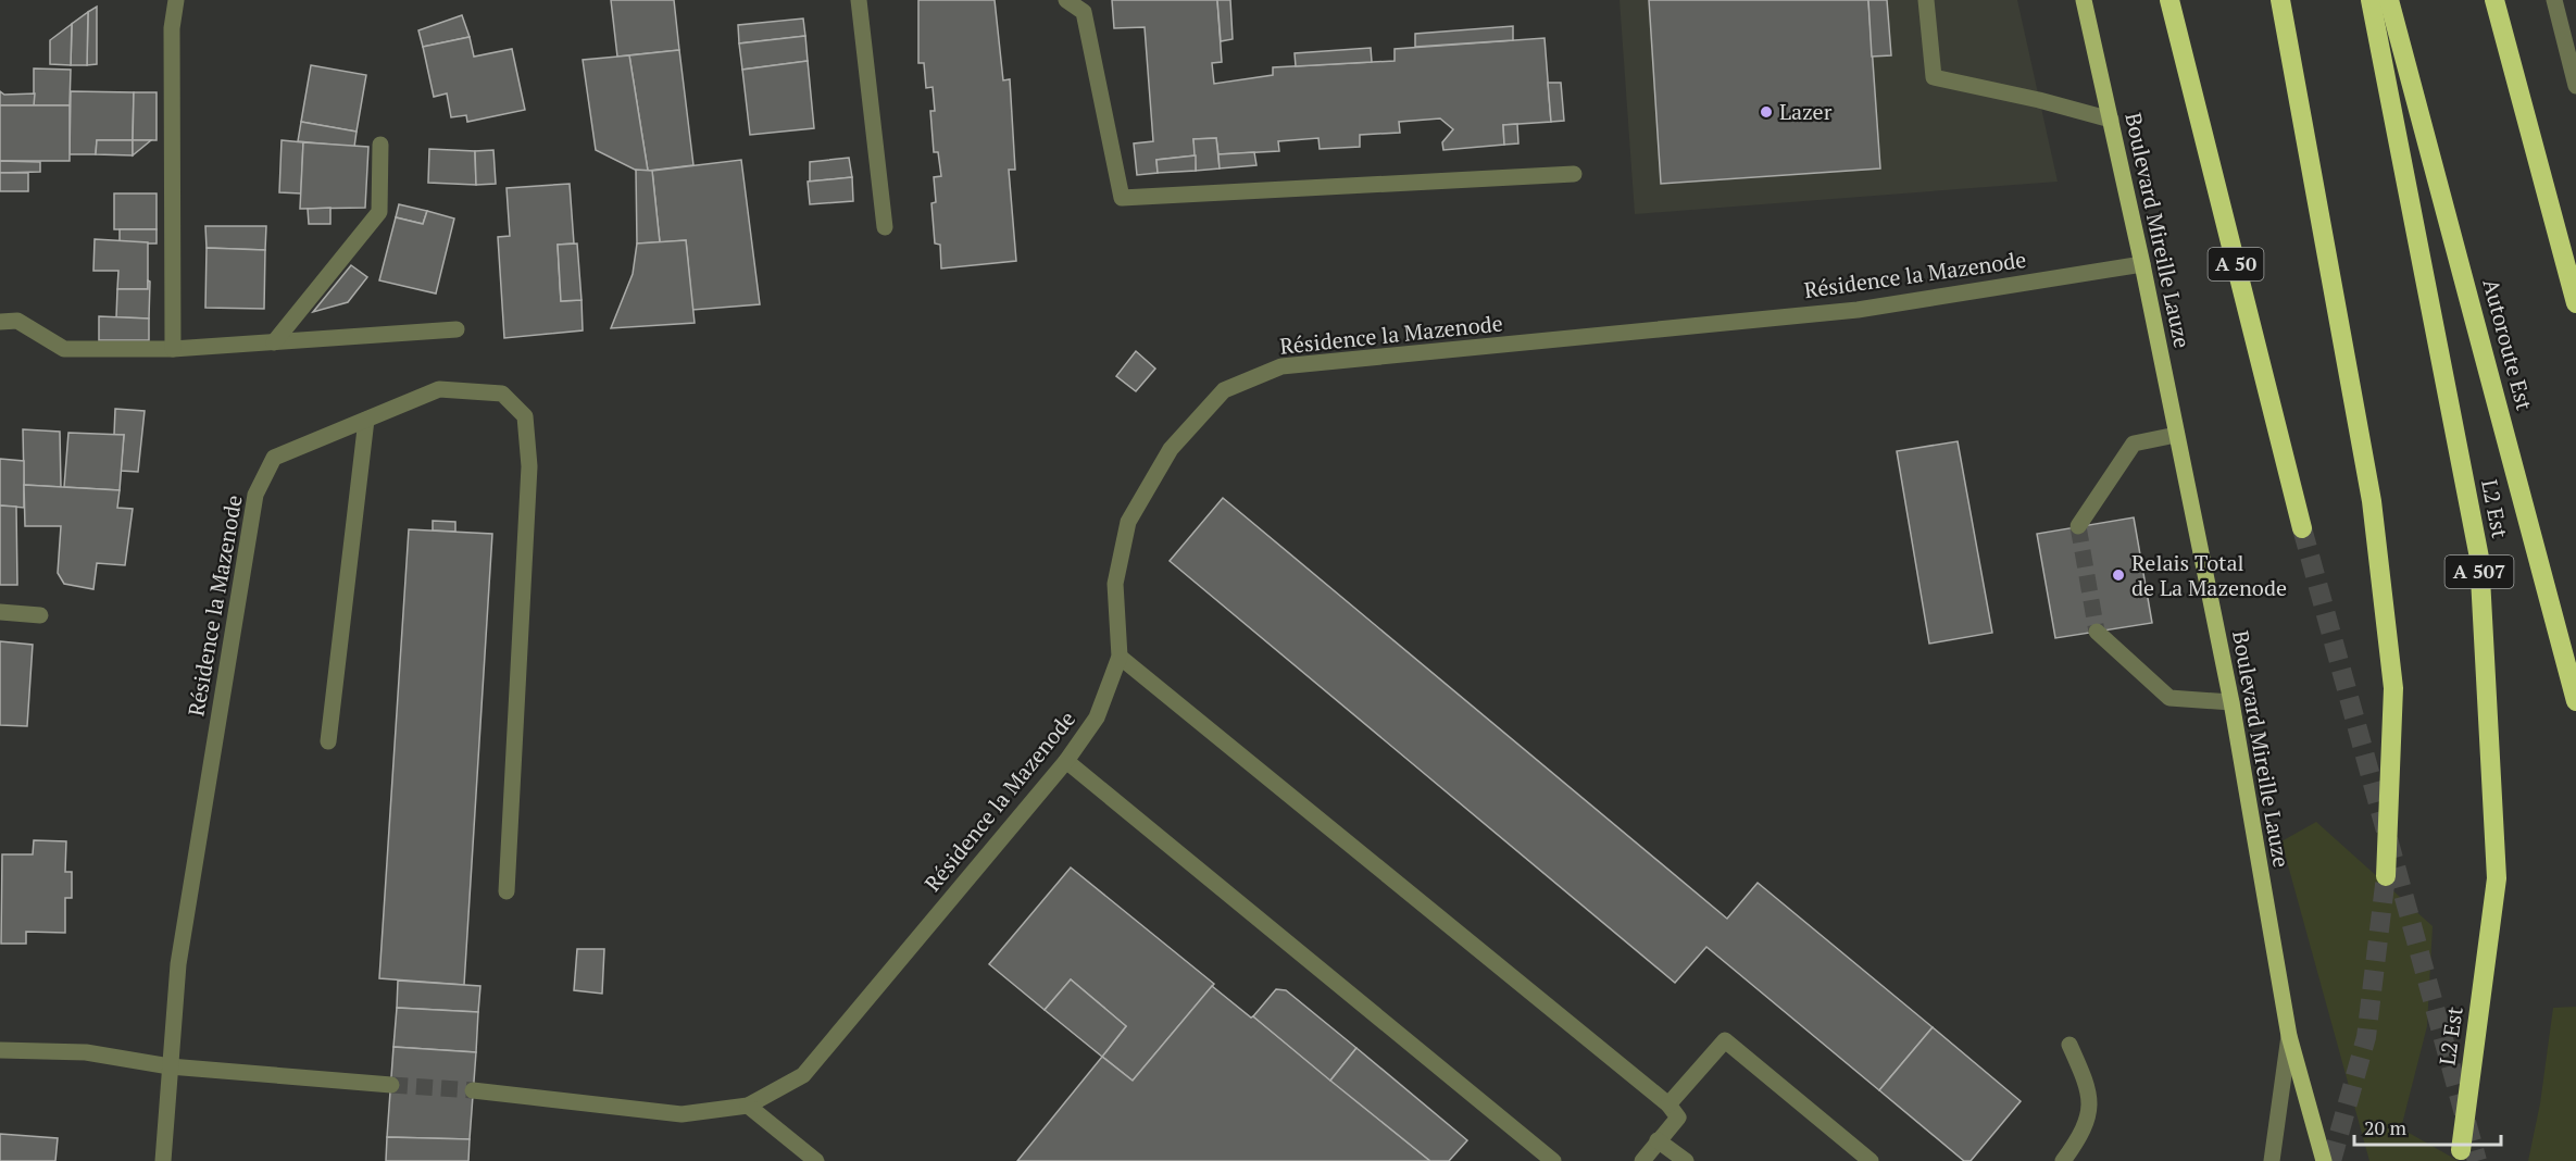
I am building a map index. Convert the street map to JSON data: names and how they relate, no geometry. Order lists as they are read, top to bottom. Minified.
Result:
{"streets":{"highway":["A 50","Autoroute Est","L2 Est","A 507"],"main road":["Boulevard Mireille Lauze"],"street":["Résidence la Mazenode"]},"crossings":[["Boulevard Mireille Lauze","Résidence la Mazenode"]],"places":["Lazer","Relais Total de La Mazenode"],"scale_bar":"20 m"}
